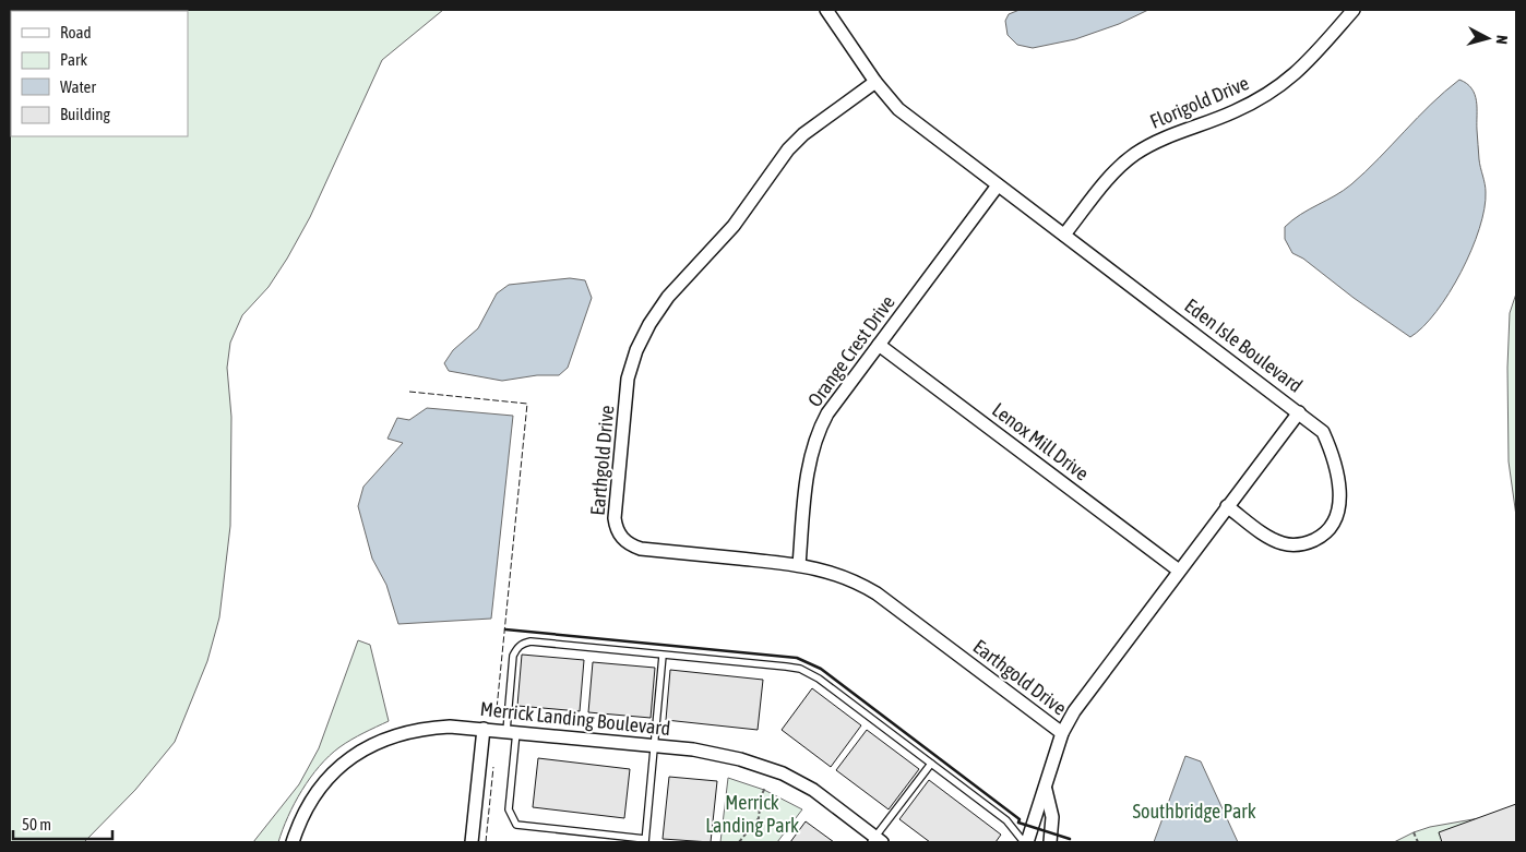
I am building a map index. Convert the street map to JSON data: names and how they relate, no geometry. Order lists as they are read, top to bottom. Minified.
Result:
{"streets":{"street":["Florigold Drive","Eden Isle Boulevard","Orange Crest Drive","Lenox Mill Drive","Earthgold Drive","Merrick Landing Boulevard"]},"crossings":[["Florigold Drive","Eden Isle Boulevard"],["Eden Isle Boulevard","Orange Crest Drive"],["Eden Isle Boulevard","Lenox Mill Drive"],["Eden Isle Boulevard","Earthgold Drive"],["Orange Crest Drive","Lenox Mill Drive"],["Orange Crest Drive","Earthgold Drive"]],"parks":["Merrick Landing Park","Southbridge Park"],"legend":["Road","Park","Water","Building"],"scale_bar":"50 m","north":"right"}
